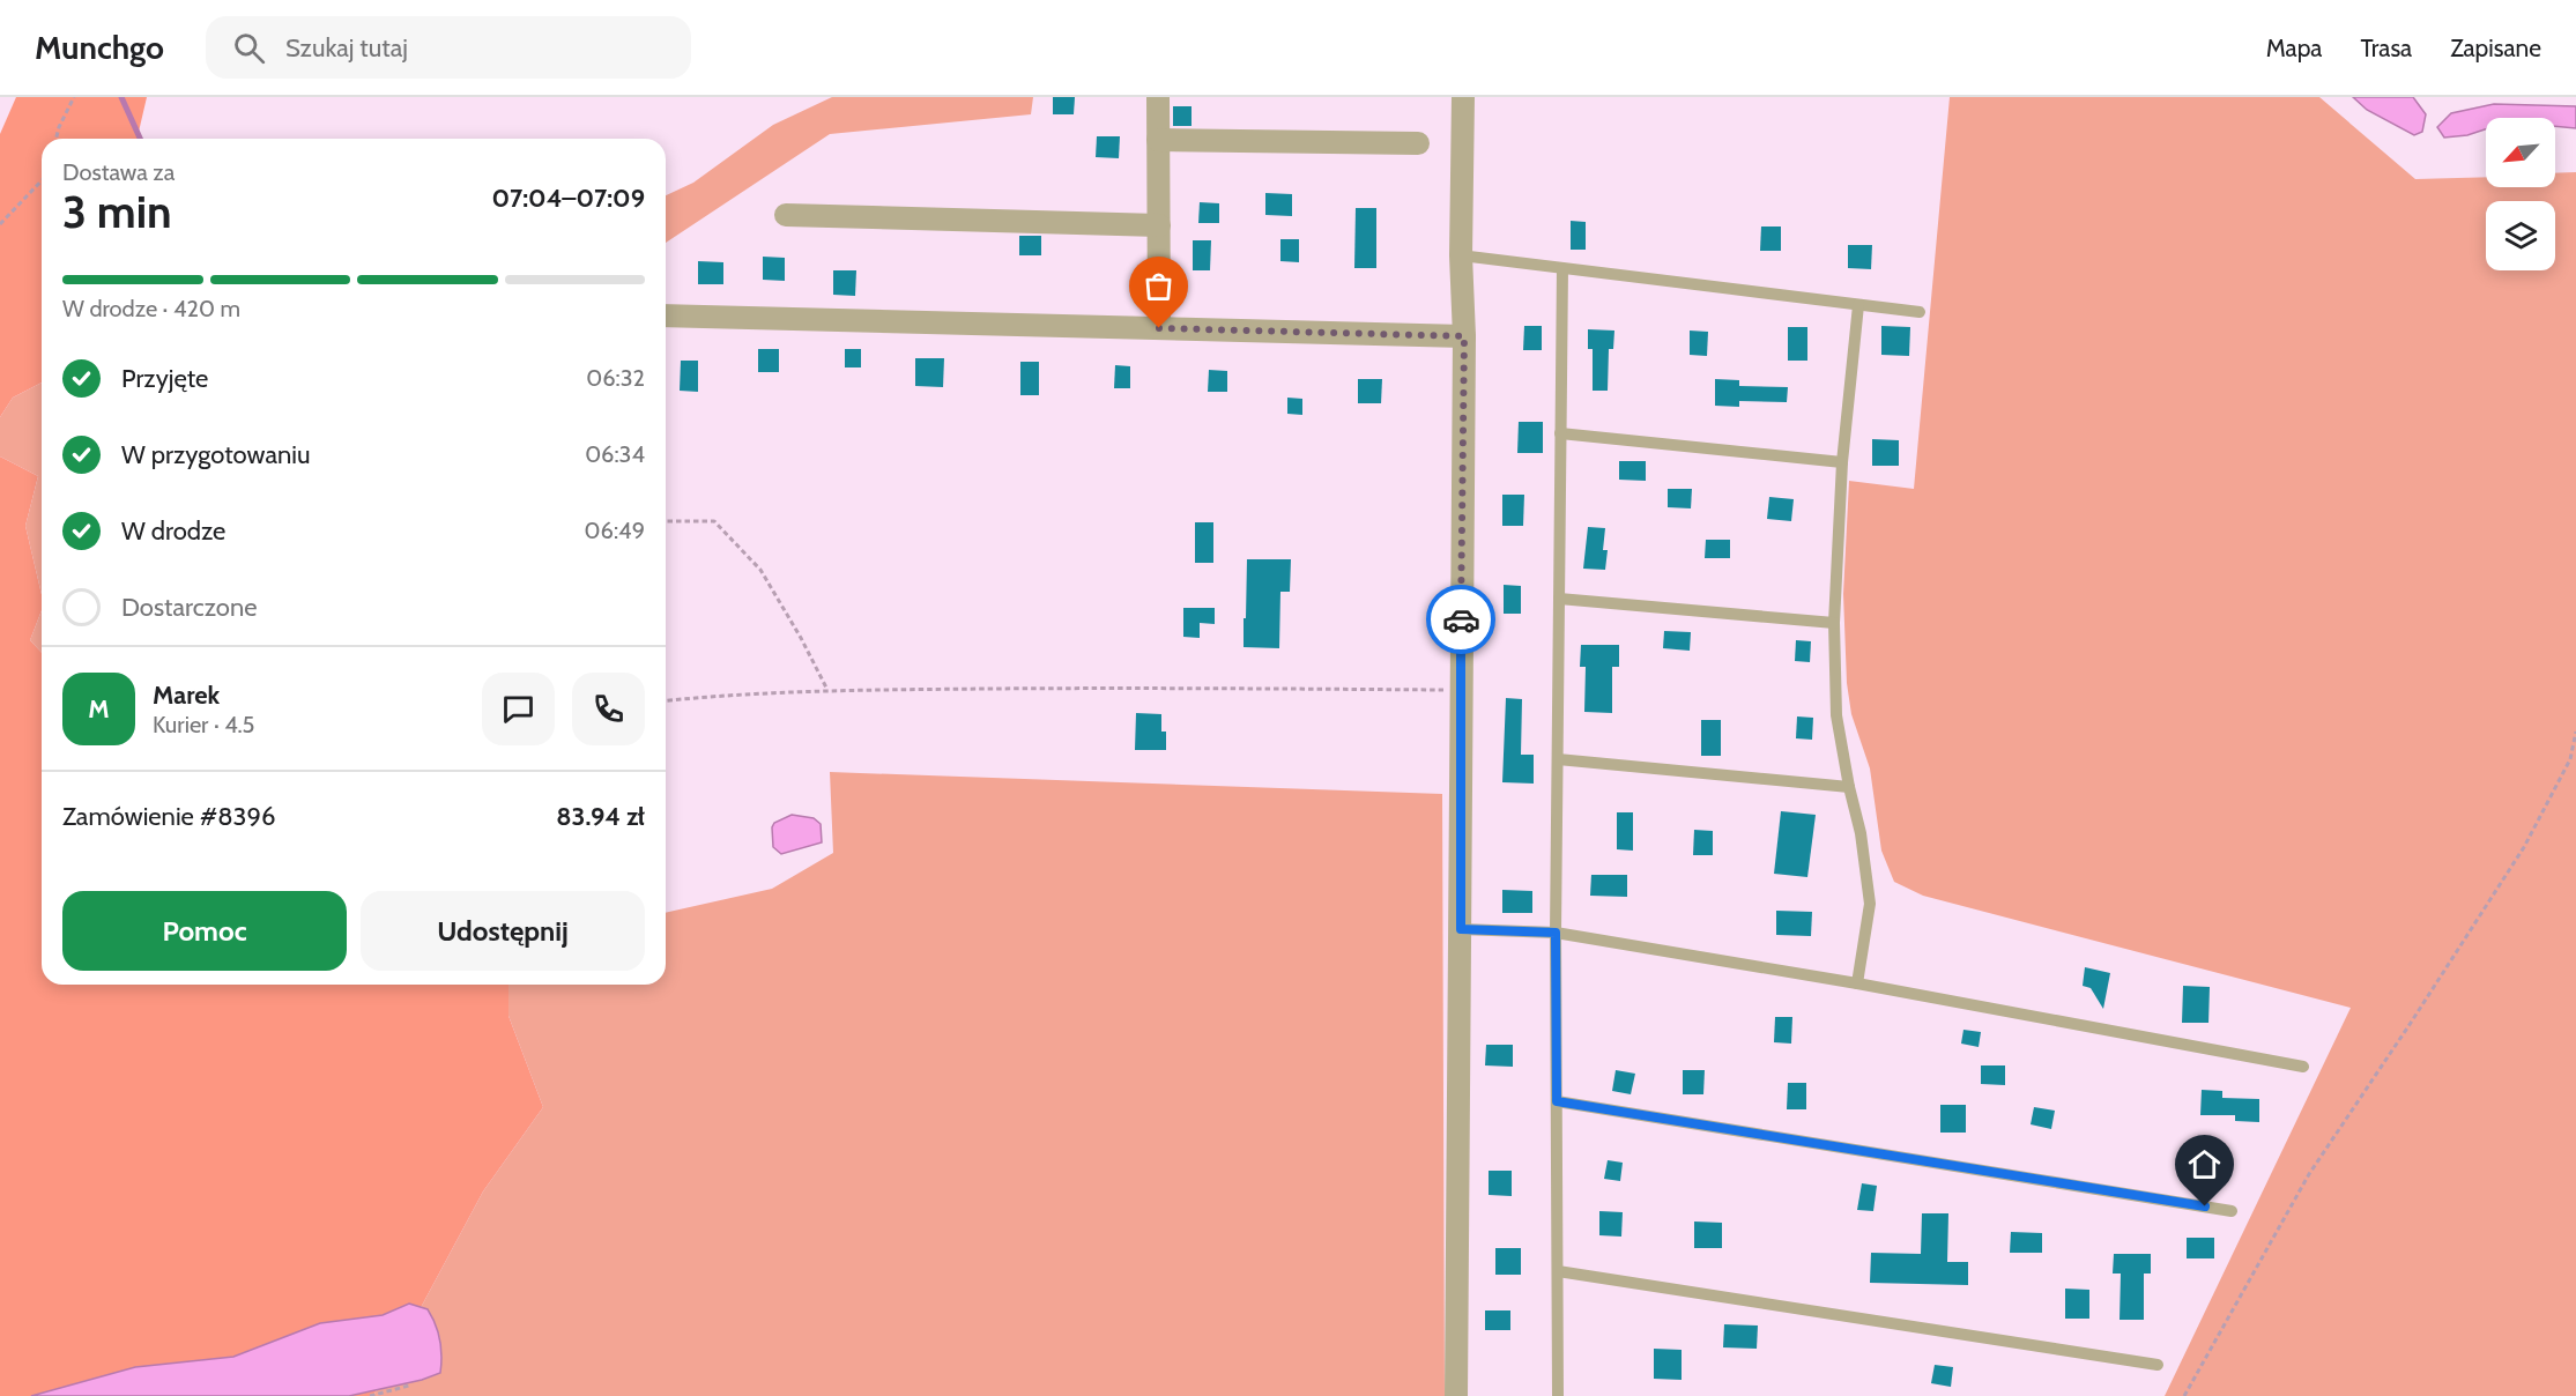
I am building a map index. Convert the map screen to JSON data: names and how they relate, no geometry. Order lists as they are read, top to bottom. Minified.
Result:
{"north":"bottom left","page":{"header":"Munchgo","search":"Szukaj tutaj","nav":["Mapa","Trasa","Zapisane"],"heading":["3 min","Dostawa za","07:04–07:09"],"panel":["Marek","Kurier · 4.5","Zamówienie #8396","83.94 zł"],"bar":"W drodze · 420 m","list":[["Przyjęte","06:32"],["W przygotowaniu","06:34"],["W drodze","06:49"],"Dostarczone"],"round":"M","buttons":["Pomoc","Udostępnij"]}}
